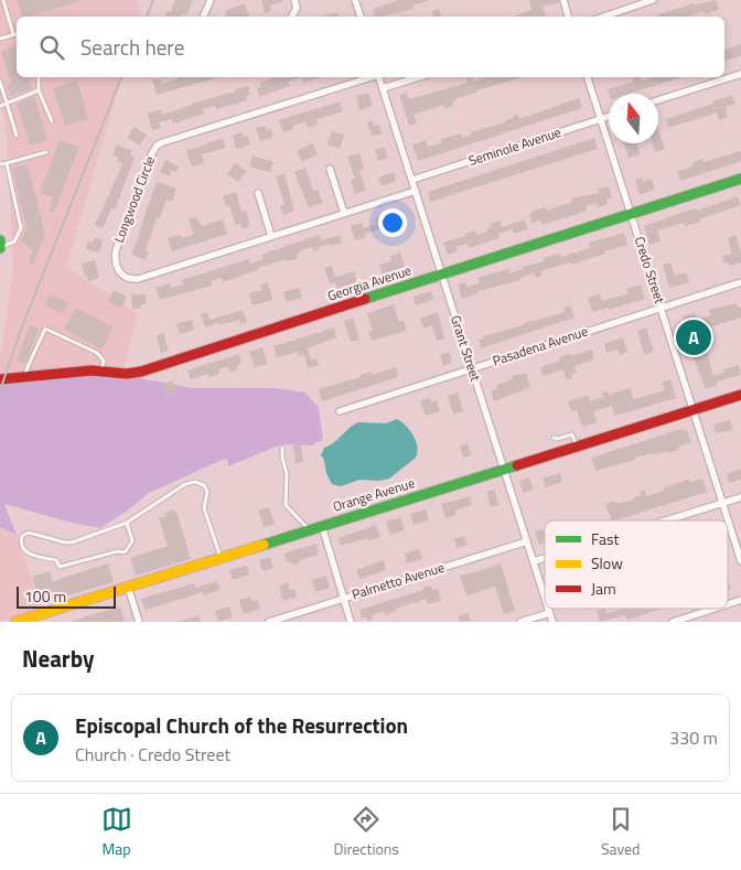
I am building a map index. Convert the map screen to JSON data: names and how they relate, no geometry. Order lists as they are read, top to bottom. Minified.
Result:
{"streets":{"street":["Seminole Avenue","Longwood Circle","Credo Street","Georgia Avenue","Pasadena Avenue","Grant Street","Orange Avenue","Palmetto Avenue"]},"crossings":[["Seminole Avenue","Credo Street"],["Seminole Avenue","Grant Street"],["Longwood Circle","Grant Street"],["Credo Street","Georgia Avenue"],["Credo Street","Pasadena Avenue"],["Credo Street","Orange Avenue"],["Georgia Avenue","Grant Street"],["Pasadena Avenue","Grant Street"],["Grant Street","Orange Avenue"],["Grant Street","Palmetto Avenue"]],"legend":["Fast","Slow","Jam"],"scale_bar":"100 m","north":"top","page":{"search":"Search here","pins":"A","scale":"100 m","heading":"Nearby","list":[{"mark":"A","name":"Episcopal Church of the Resurrection","note":"Church · Credo Street","value":"330 m"}],"nav":["Map","Directions","Saved"]}}
